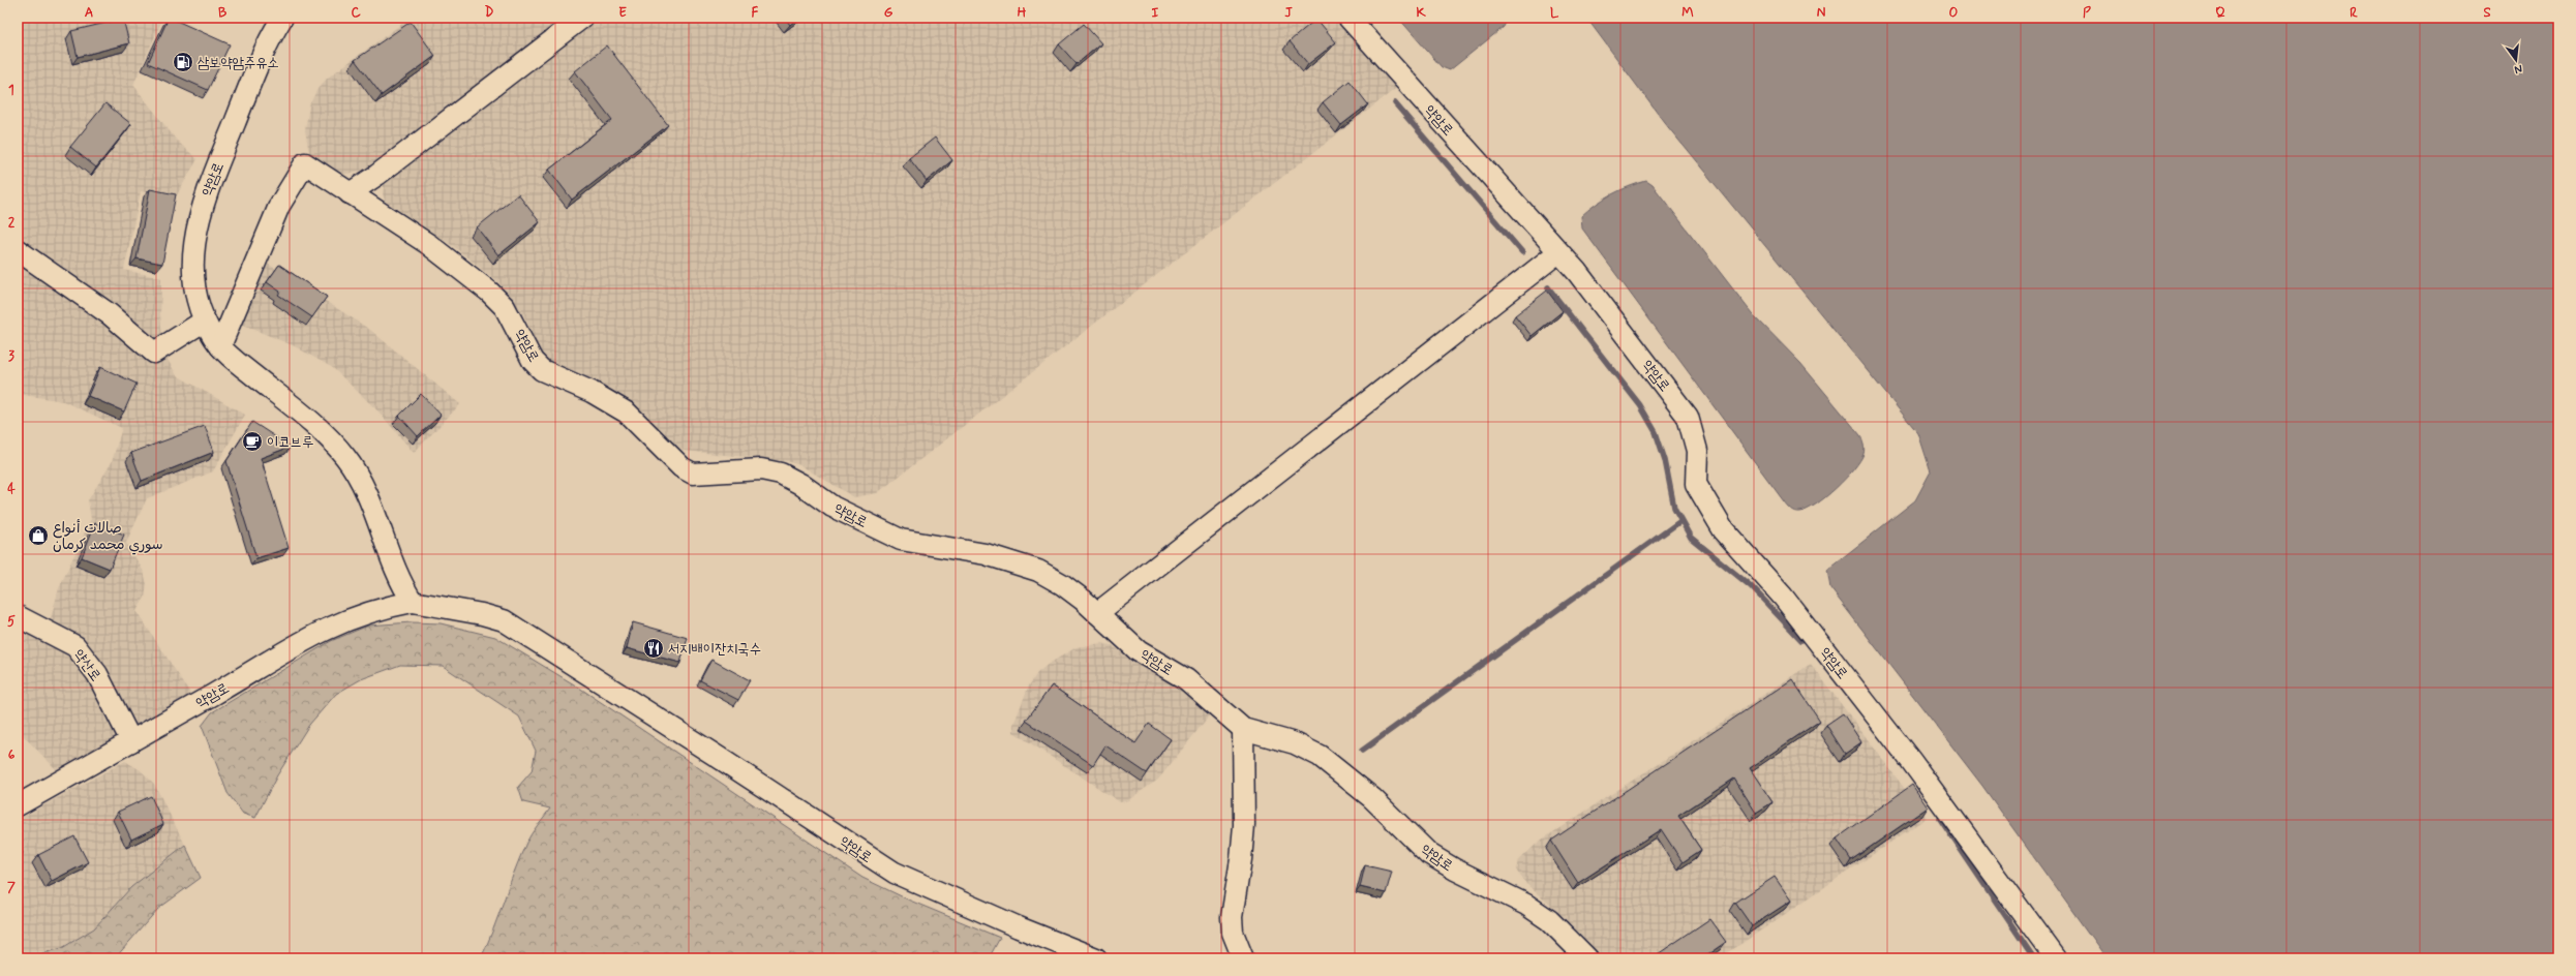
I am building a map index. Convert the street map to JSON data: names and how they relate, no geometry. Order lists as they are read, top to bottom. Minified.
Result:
{"streets":{"street":["약암로","약산로"]},"crossings":[["약암로","약산로"]],"places":{"fuel station":["삼보약암주유소"],"cafe":["이코브루"],"shop":["صالات أنواع سوري محمد كرمان"],"restaurant":["서지배이잔치국수"]},"north":"bottom","grid":{"columns":["A","B","C","D","E","F","G","H","I","J","K","L","M","N","O","P","Q","R","S"],"rows":["1","2","3","4","5","6","7"]}}
